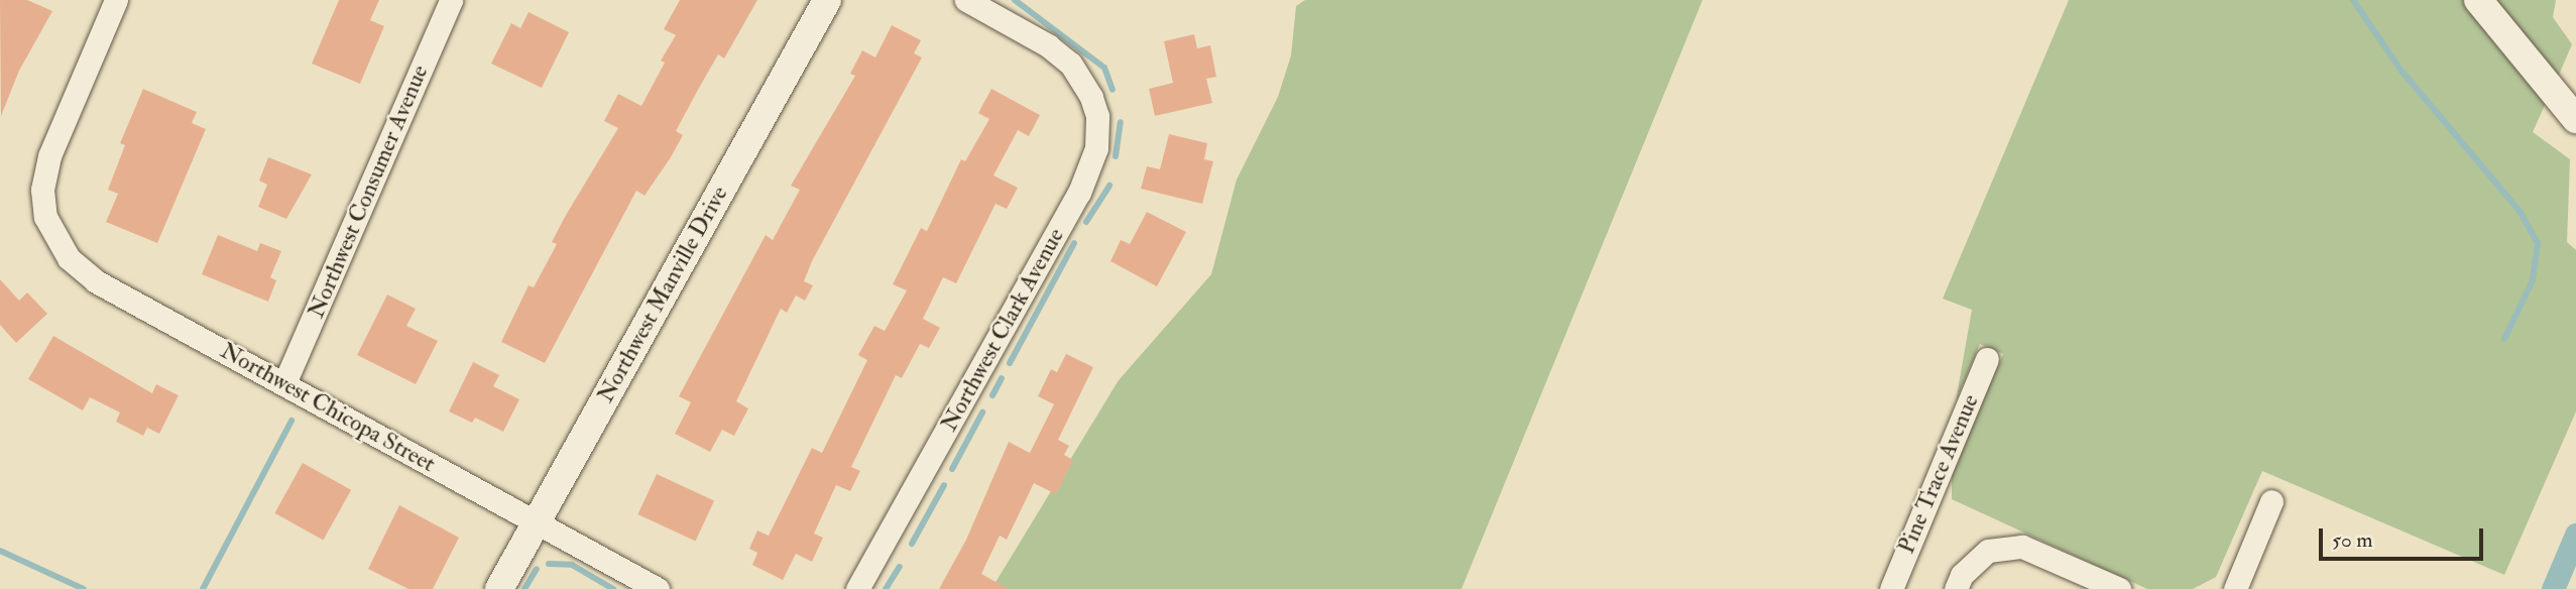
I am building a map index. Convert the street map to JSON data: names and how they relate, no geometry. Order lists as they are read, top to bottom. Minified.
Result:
{"streets":{"street":["Northwest Consumer Avenue","Northwest Manville Drive","Northwest Clark Avenue","Northwest Chicopa Street","Pine Trace Avenue"]},"crossings":[["Northwest Consumer Avenue","Northwest Chicopa Street"],["Northwest Manville Drive","Northwest Chicopa Street"]],"scale_bar":"50 m"}
